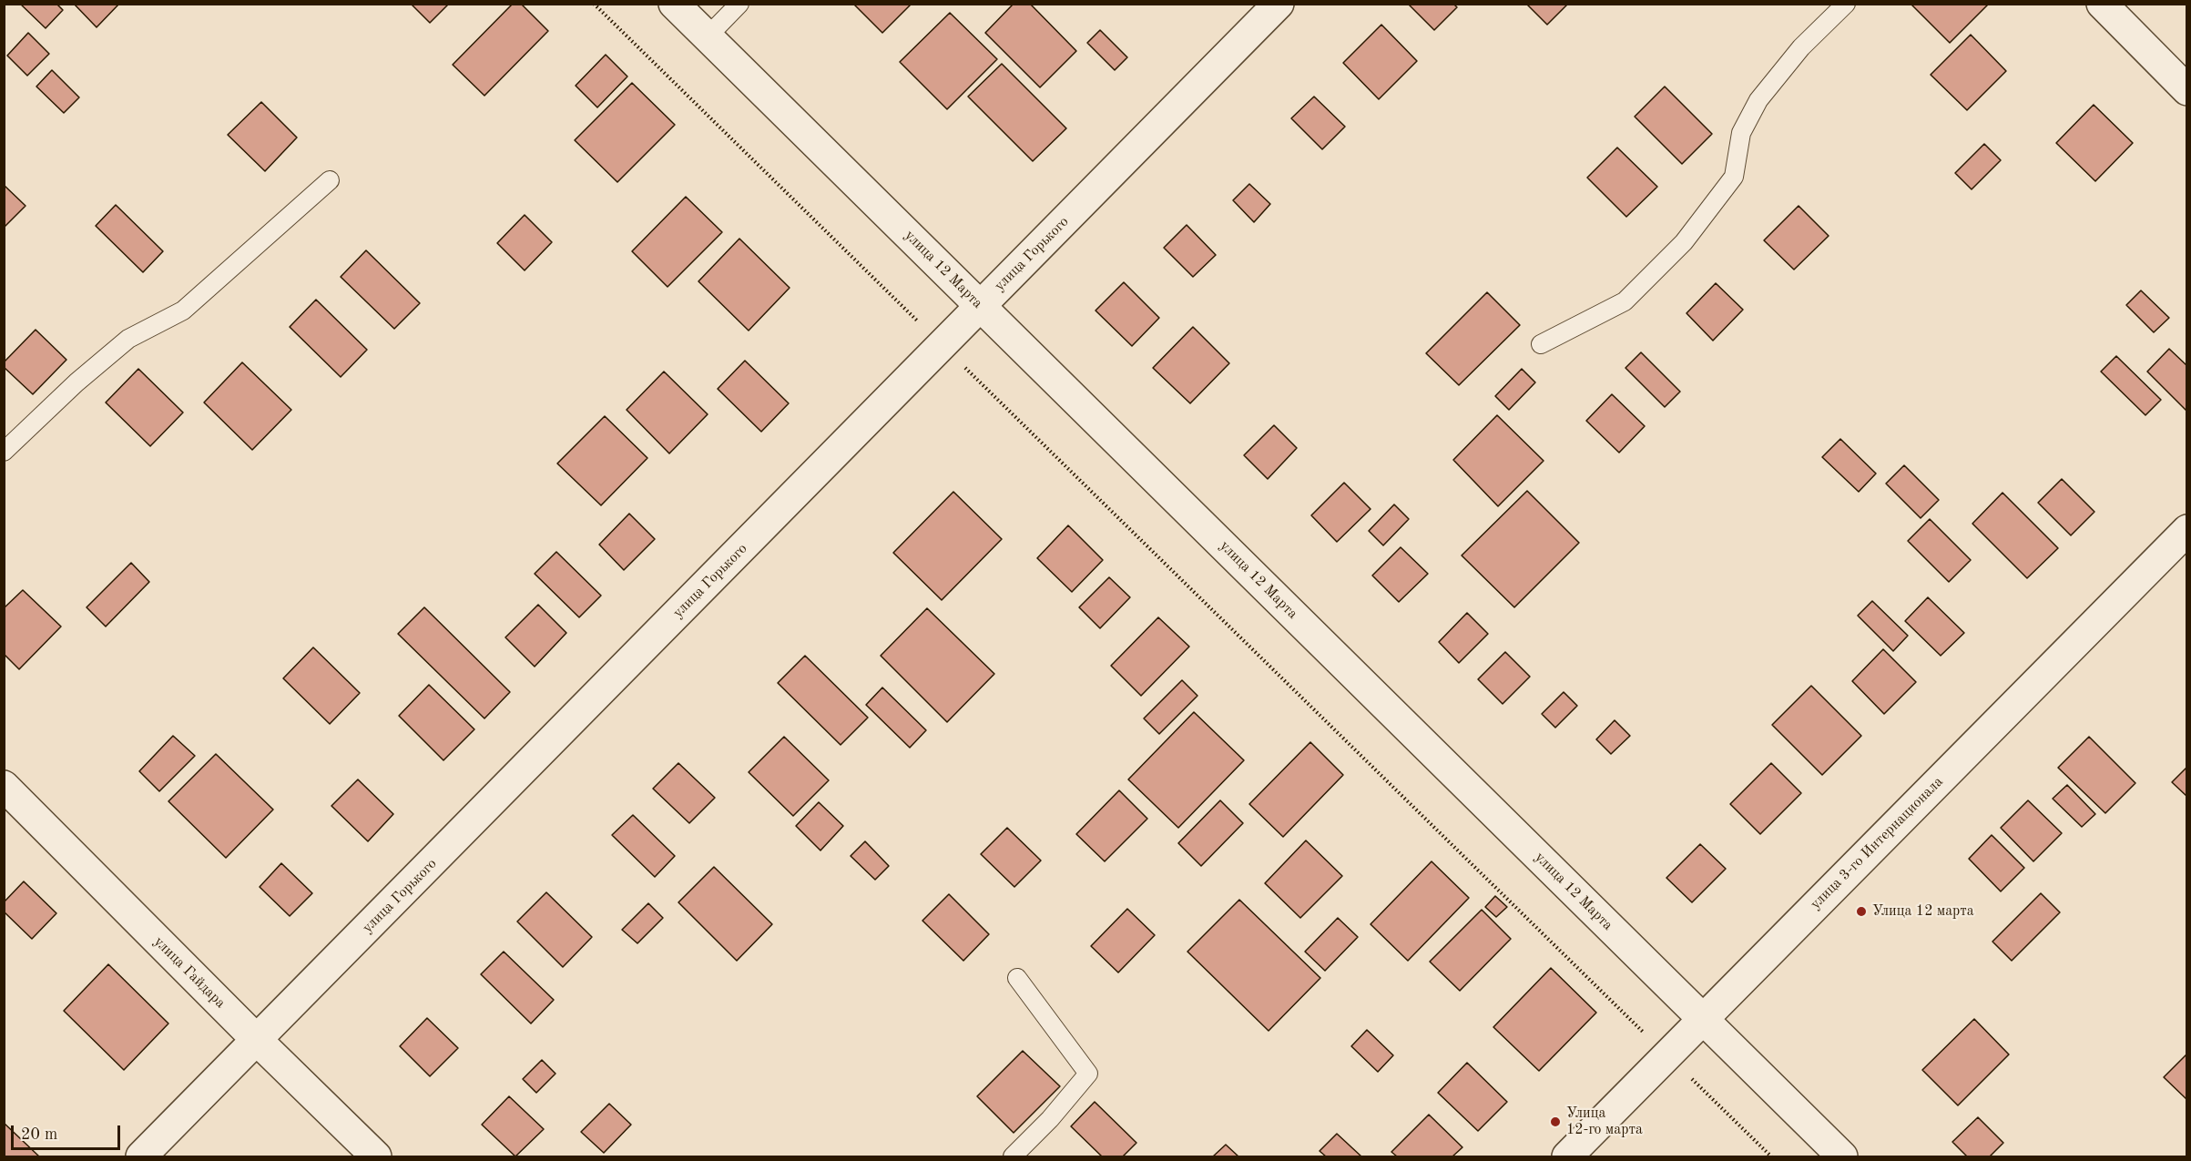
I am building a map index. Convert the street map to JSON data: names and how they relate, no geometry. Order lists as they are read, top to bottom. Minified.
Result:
{"streets":{"street":["улица Горького","улица 12 Марта","улица 3-го Интернационала","улица Гайдара"]},"crossings":[["улица Горького","улица 12 Марта"],["улица Горького","улица Гайдара"],["улица 12 Марта","улица 3-го Интернационала"]],"places":["Улица 12 марта","Улица 12-го марта"],"scale_bar":"20 m"}
